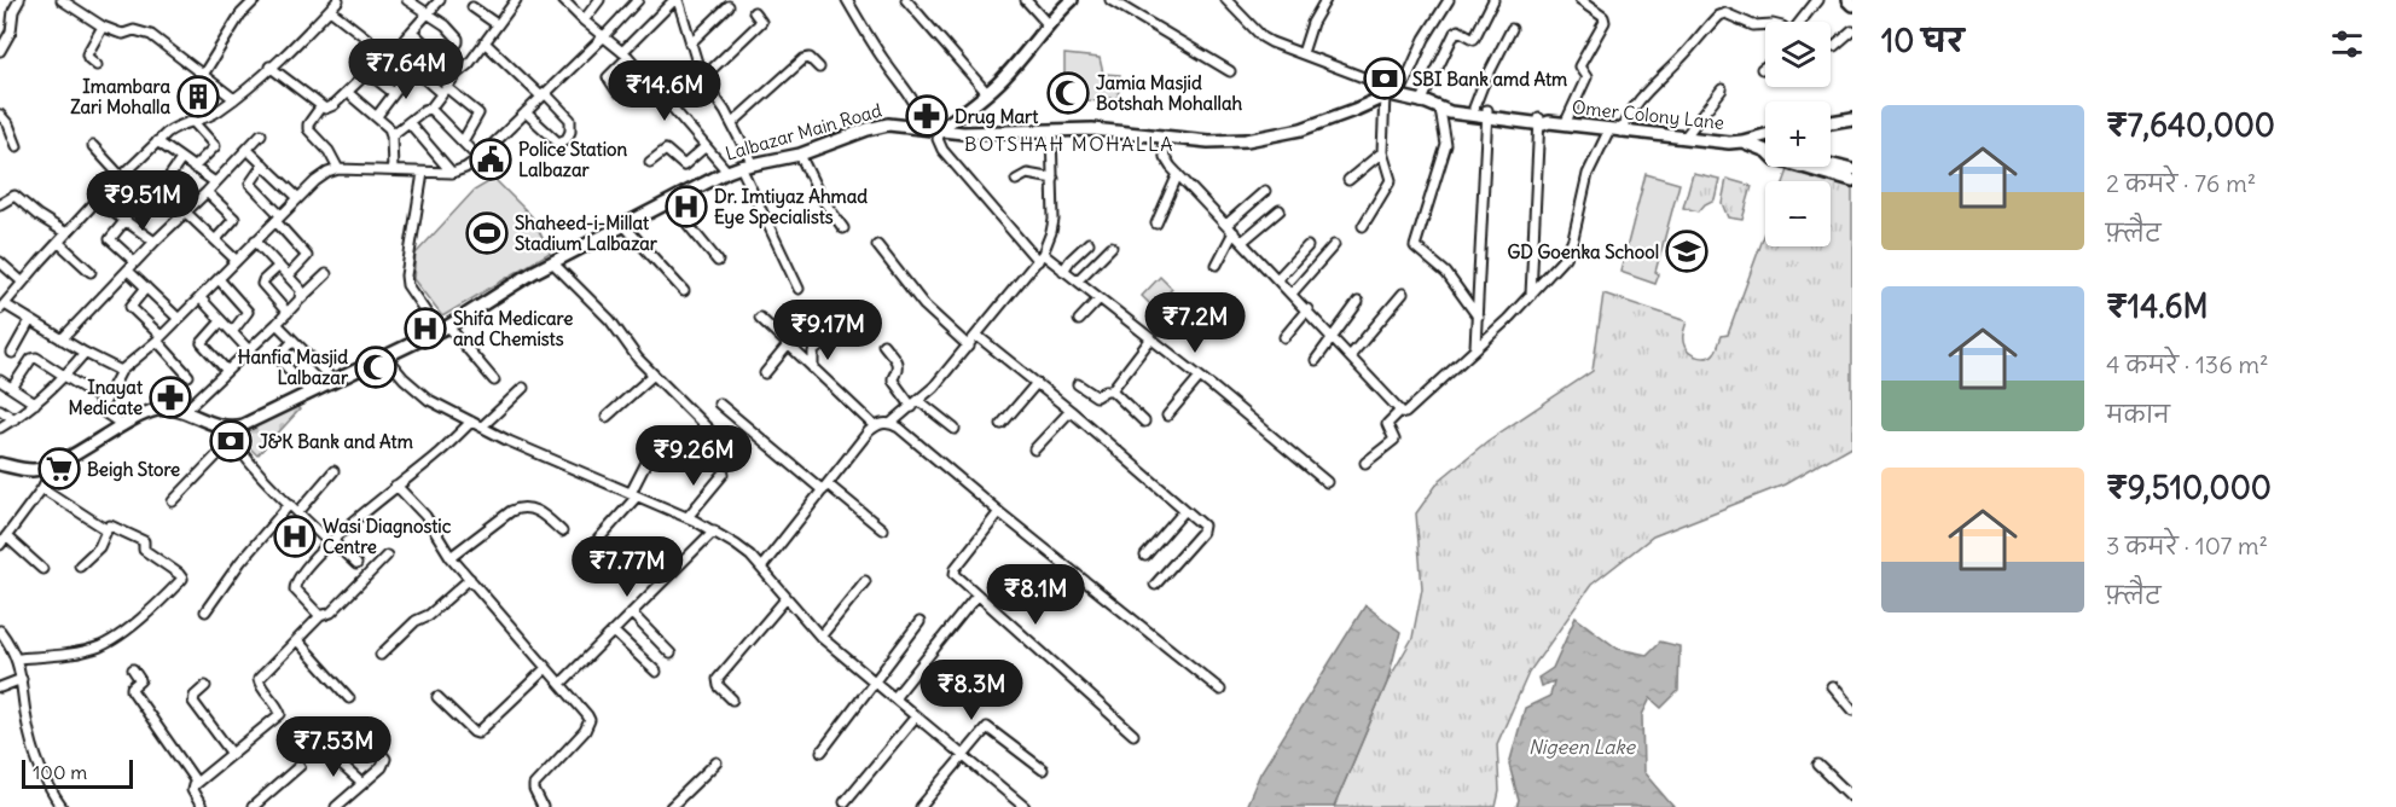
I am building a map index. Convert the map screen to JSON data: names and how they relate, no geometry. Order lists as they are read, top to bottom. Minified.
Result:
{"streets":{"main road":["Omer Colony Lane","Lalbazar Main Road"]},"districts":["BOTSHAH MOHALLA"],"water":["Nigeen Lake"],"places":{"bank":["SBI Bank amd Atm","J&K Bank and Atm"],"mosque":["Jamia Masjid Botshah Mohallah","Hanfia Masjid Lalbazar"],"building":["Imambara Zari Mohalla"],"pharmacy":["Drug Mart","Inayat Medicate"],"public building":["Police Station Lalbazar"],"hospital":["Dr. Imtiyaz Ahmad Eye Specialists","Shifa Medicare and Chemists","Wasi Diagnostic Centre"],"sports":["Shaheed-i-Millat Stadium Lalbazar"],"school or university":["GD Goenka School"],"supermarket":["Beigh Store"]},"scale_bar":"100 m","page":{"heading":"10 घर","map_buttons":["+","−"],"price":["₹7.64M","₹14.6M","₹9.51M","₹7.2M","₹9.17M","₹9.26M","₹7.77M","₹8.1M","₹8.3M","₹7.53M"],"list":[{"name":"₹7,640,000","note":"2 कमरे · 76 m² · फ़्लैट"},{"name":"₹14.6M","note":"4 कमरे · 136 m² · मकान"},{"name":"₹9,510,000","note":"3 कमरे · 107 m² · फ़्लैट"}],"scale":"100 m"}}
